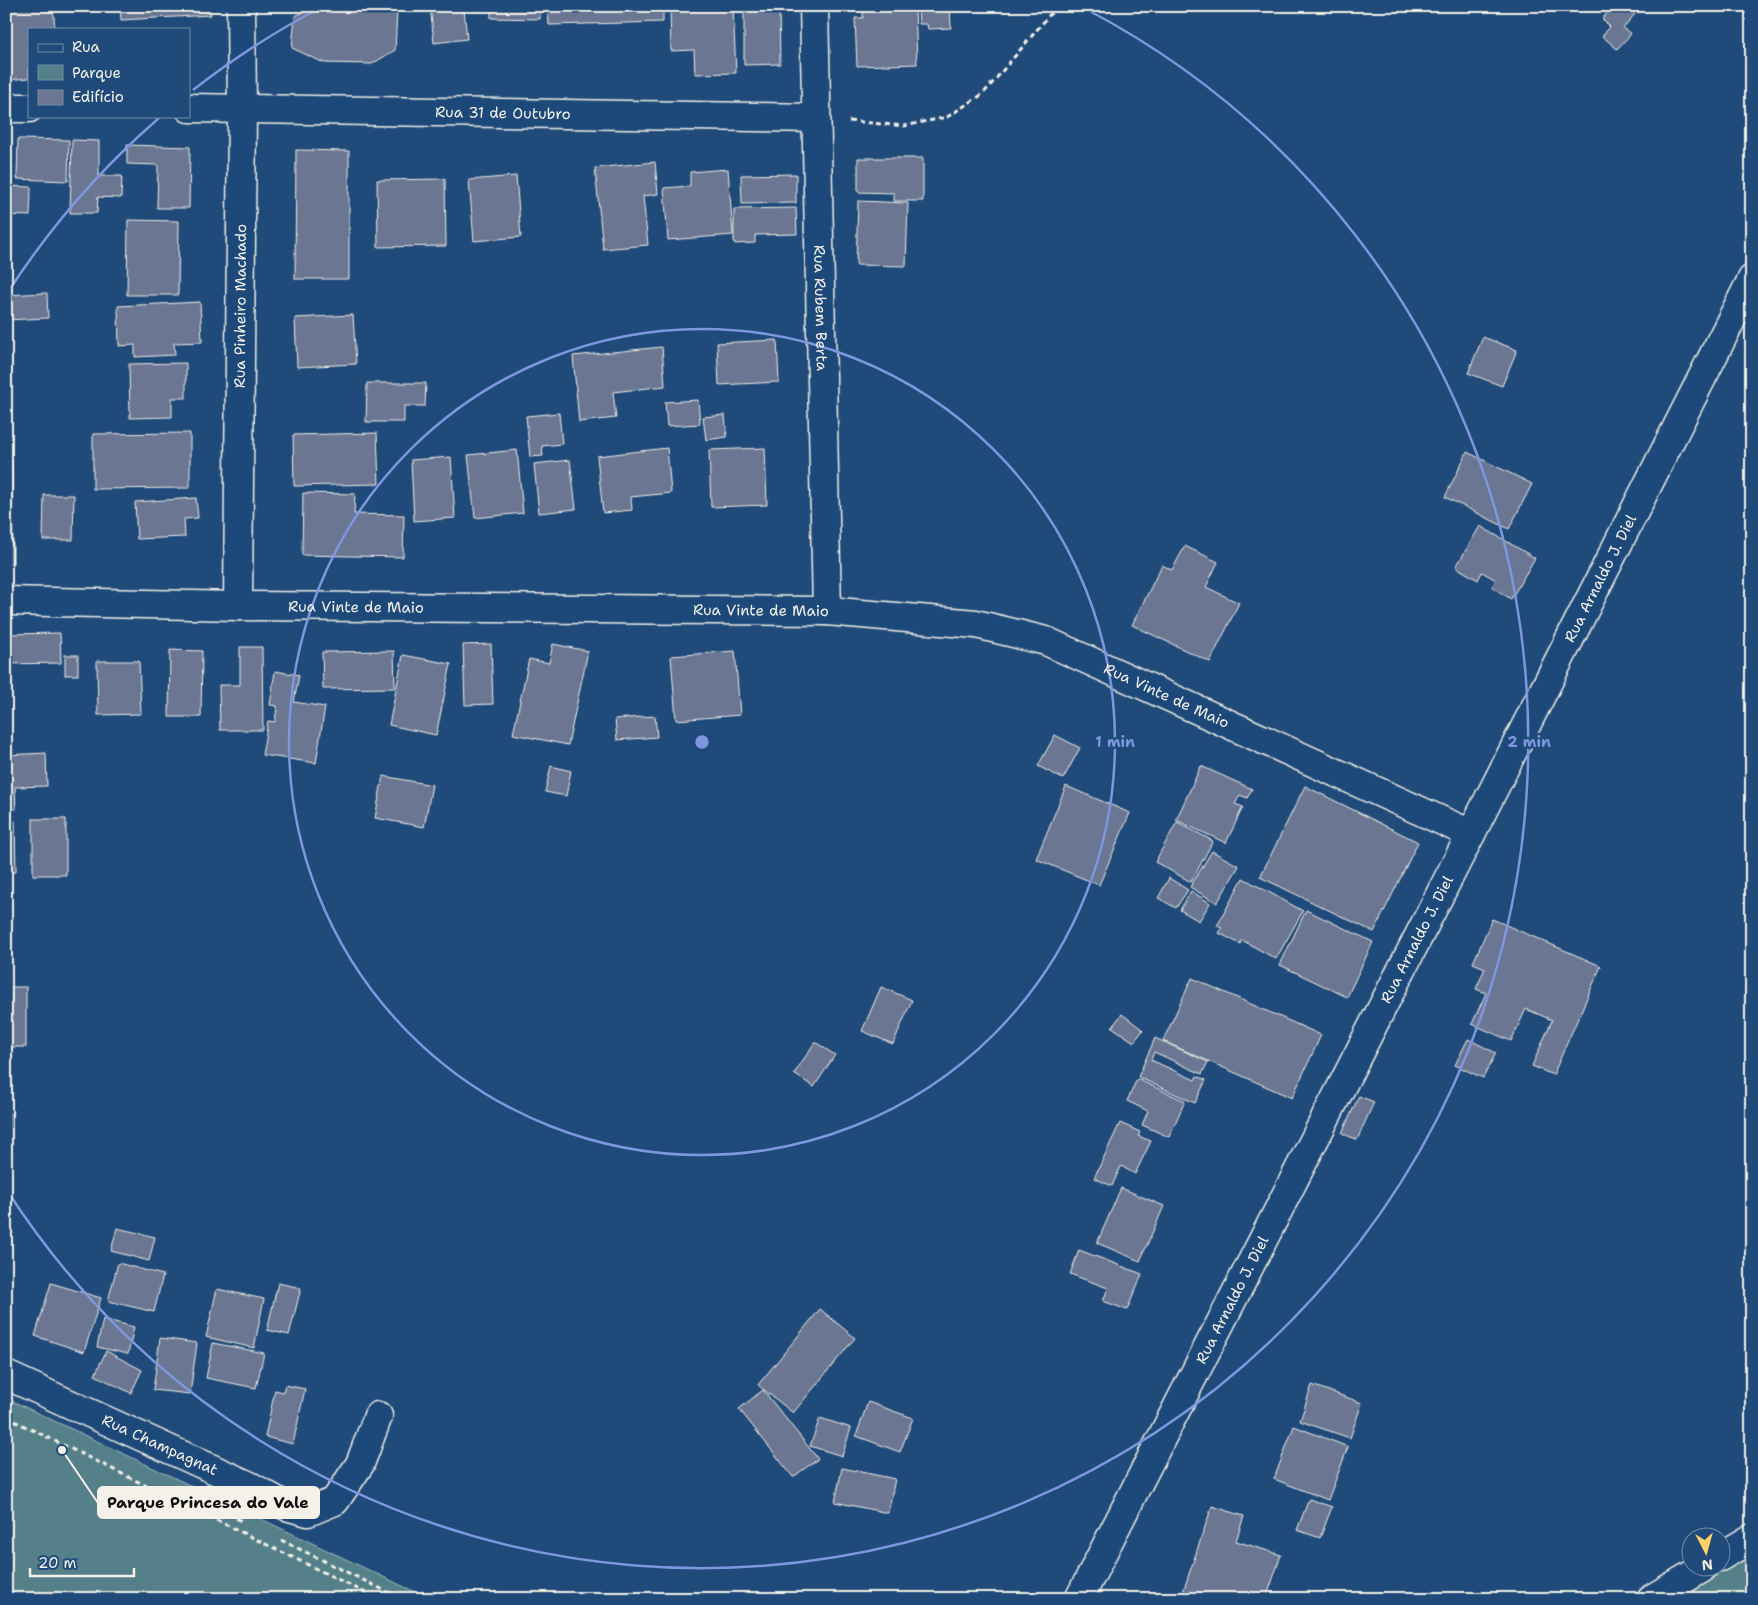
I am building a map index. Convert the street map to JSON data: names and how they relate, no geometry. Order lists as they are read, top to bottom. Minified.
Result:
{"streets":{"street":["Rua 31 de Outubro","Rua Pinheiro Machado","Rua Rubem Berta","Rua Arnaldo J. Diel","Rua Vinte de Maio","Rua Champagnat"]},"crossings":[["Rua 31 de Outubro","Rua Pinheiro Machado"],["Rua 31 de Outubro","Rua Rubem Berta"],["Rua Pinheiro Machado","Rua Vinte de Maio"],["Rua Rubem Berta","Rua Vinte de Maio"],["Rua Arnaldo J. Diel","Rua Vinte de Maio"]],"places":["Parque Princesa do Vale"],"legend":["Rua","Parque","Edifício"],"scale_bar":"20 m","north":"bottom","rings":["1 min","2 min"]}
